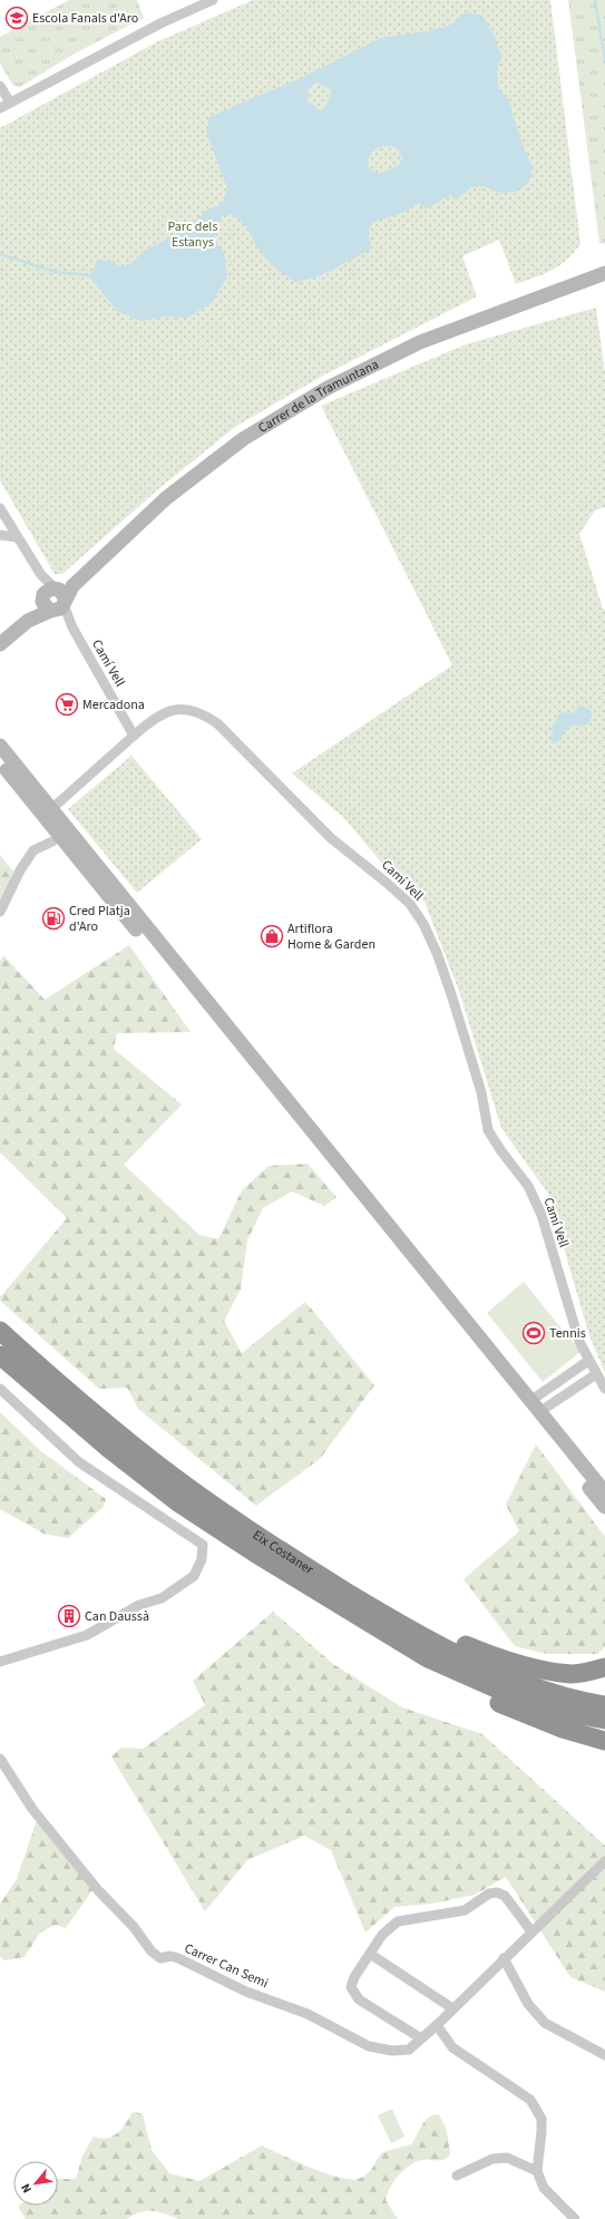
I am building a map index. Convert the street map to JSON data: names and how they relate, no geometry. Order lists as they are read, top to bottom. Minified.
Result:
{"streets":{"highway":["Eix Costaner"],"street":["Carrer de la Tramuntana","Camí Vell","Carrer Can Semi"]},"crossings":[["Carrer de la Tramuntana","Camí Vell"]],"parks":["Parc dels Estanys"],"places":{"school or university":["Escola Fanals d'Aro"],"supermarket":["Mercadona"],"fuel station":["Cred Platja d'Aro"],"shop":["Artiflora Home & Garden"],"sports":["Tennis"],"building":["Can Daussà"]},"north":"bottom left"}
